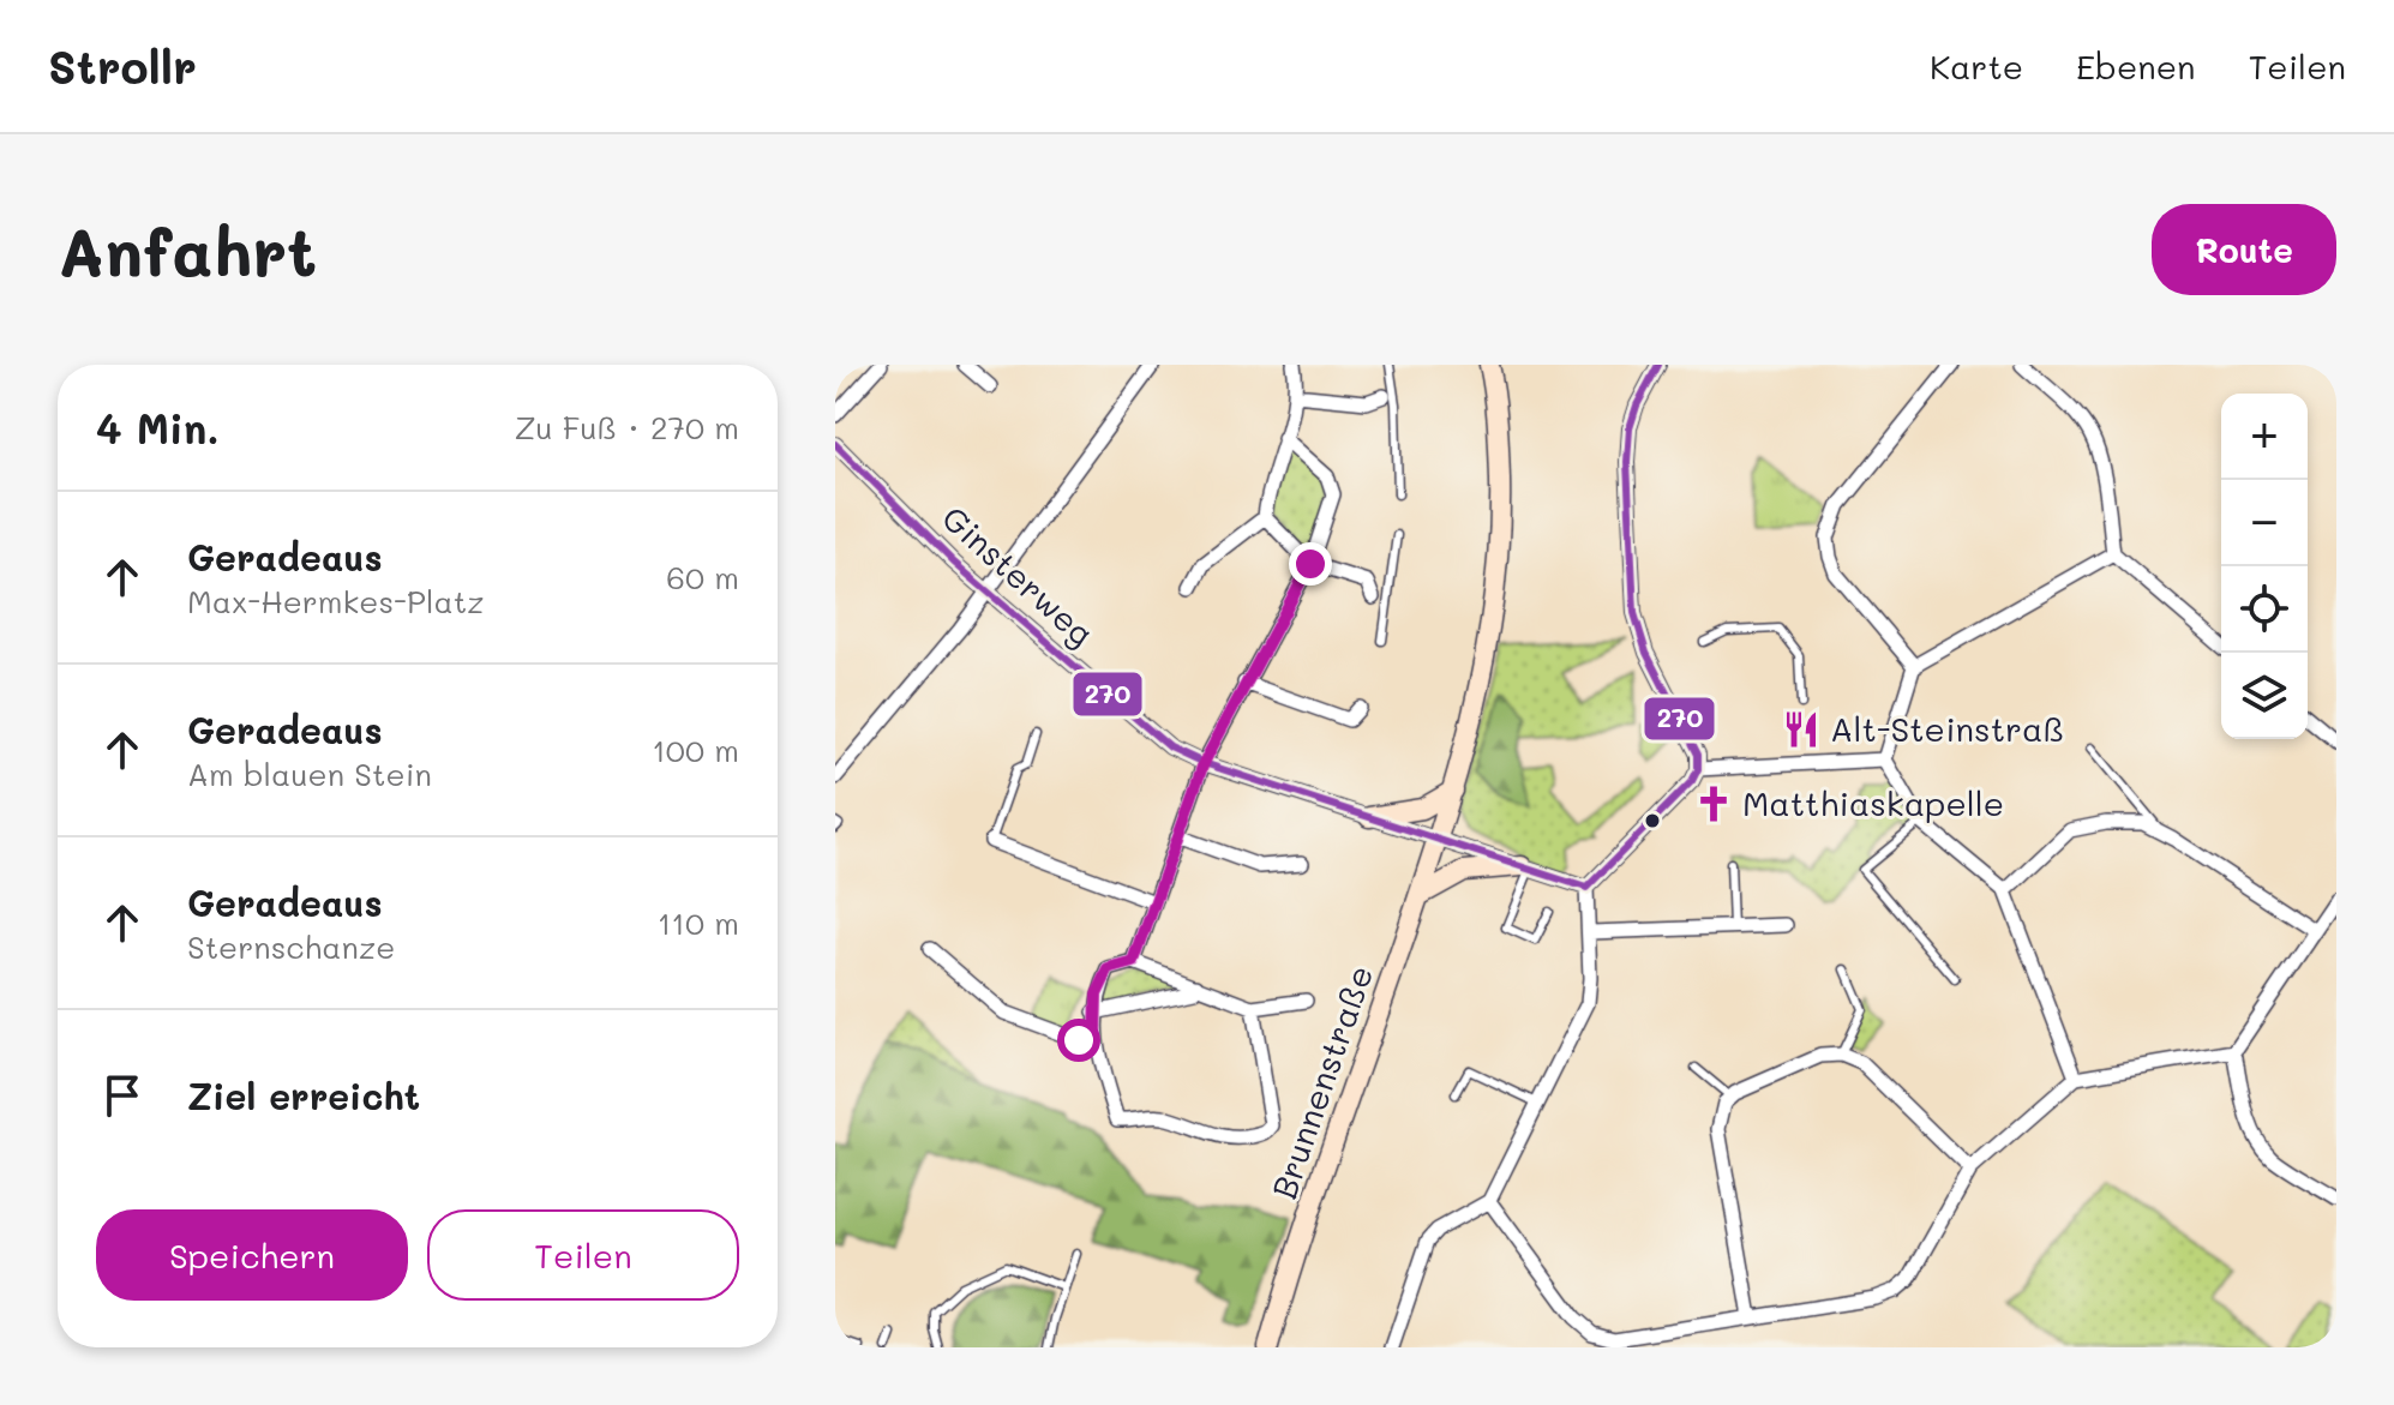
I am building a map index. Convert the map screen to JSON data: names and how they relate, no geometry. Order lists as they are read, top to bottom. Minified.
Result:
{"streets":{"main road":["Brunnenstraße"],"street":["Ginsterweg"]},"crossings":[["Ginsterweg","Brunnenstraße"]],"places":{"restaurant":["Alt-Steinstraß"],"church":["Matthiaskapelle"]},"lines":["transit line 270"],"page":{"header":"Strollr","nav":["Karte","Ebenen","Teilen"],"buttons":["Route",["Speichern","Teilen"]],"title":"Anfahrt","heading":["4 Min.","Zu Fuß · 270 m"],"map_buttons":["+","−"],"list":[["Geradeaus","Max-Hermkes-Platz","60 m"],["Geradeaus","Am blauen Stein","100 m"],["Geradeaus","Sternschanze","110 m"],"Ziel erreicht"]}}
